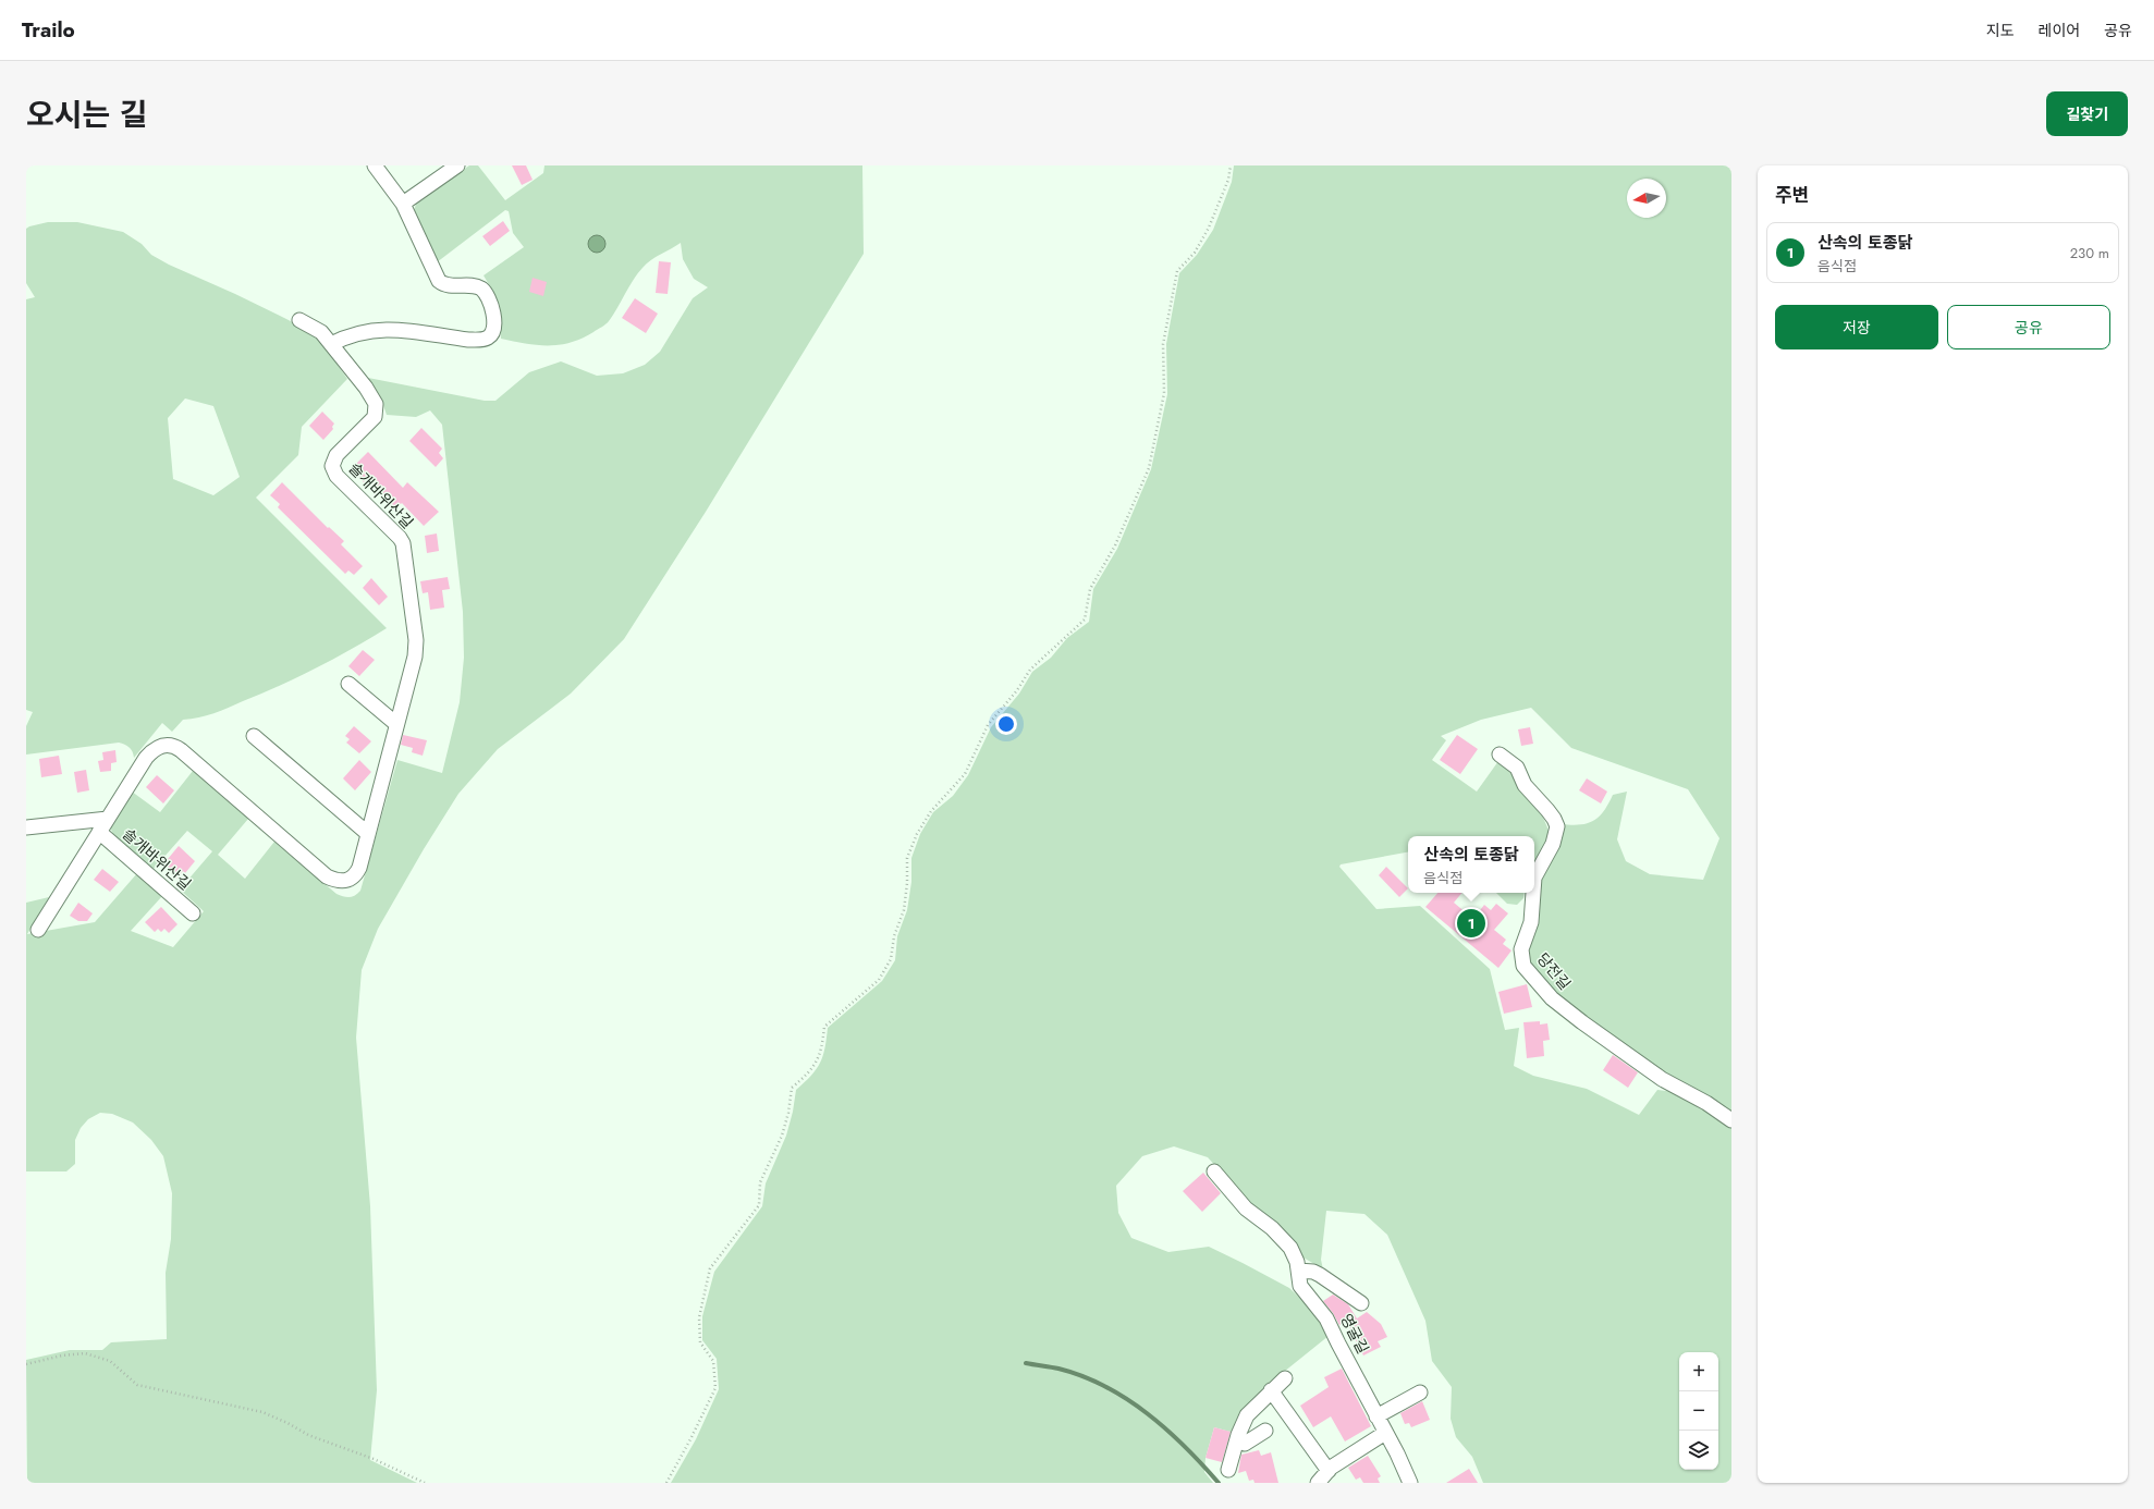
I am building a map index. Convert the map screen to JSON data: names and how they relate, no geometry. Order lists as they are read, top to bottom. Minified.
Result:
{"streets":{"lane":["솔개바위산길","당전길","영굴길"]},"north":"left","page":{"header":"Trailo","nav":["지도","레이어","공유"],"title":"오시는 길","buttons":["길찾기",["저장","공유"]],"heading":"주변","list":[{"mark":"1","name":"산속의 토종닭","note":"음식점","value":"230 m"}],"popup":["산속의 토종닭","음식점"],"pins":"1","map_buttons":["+","−"]}}
